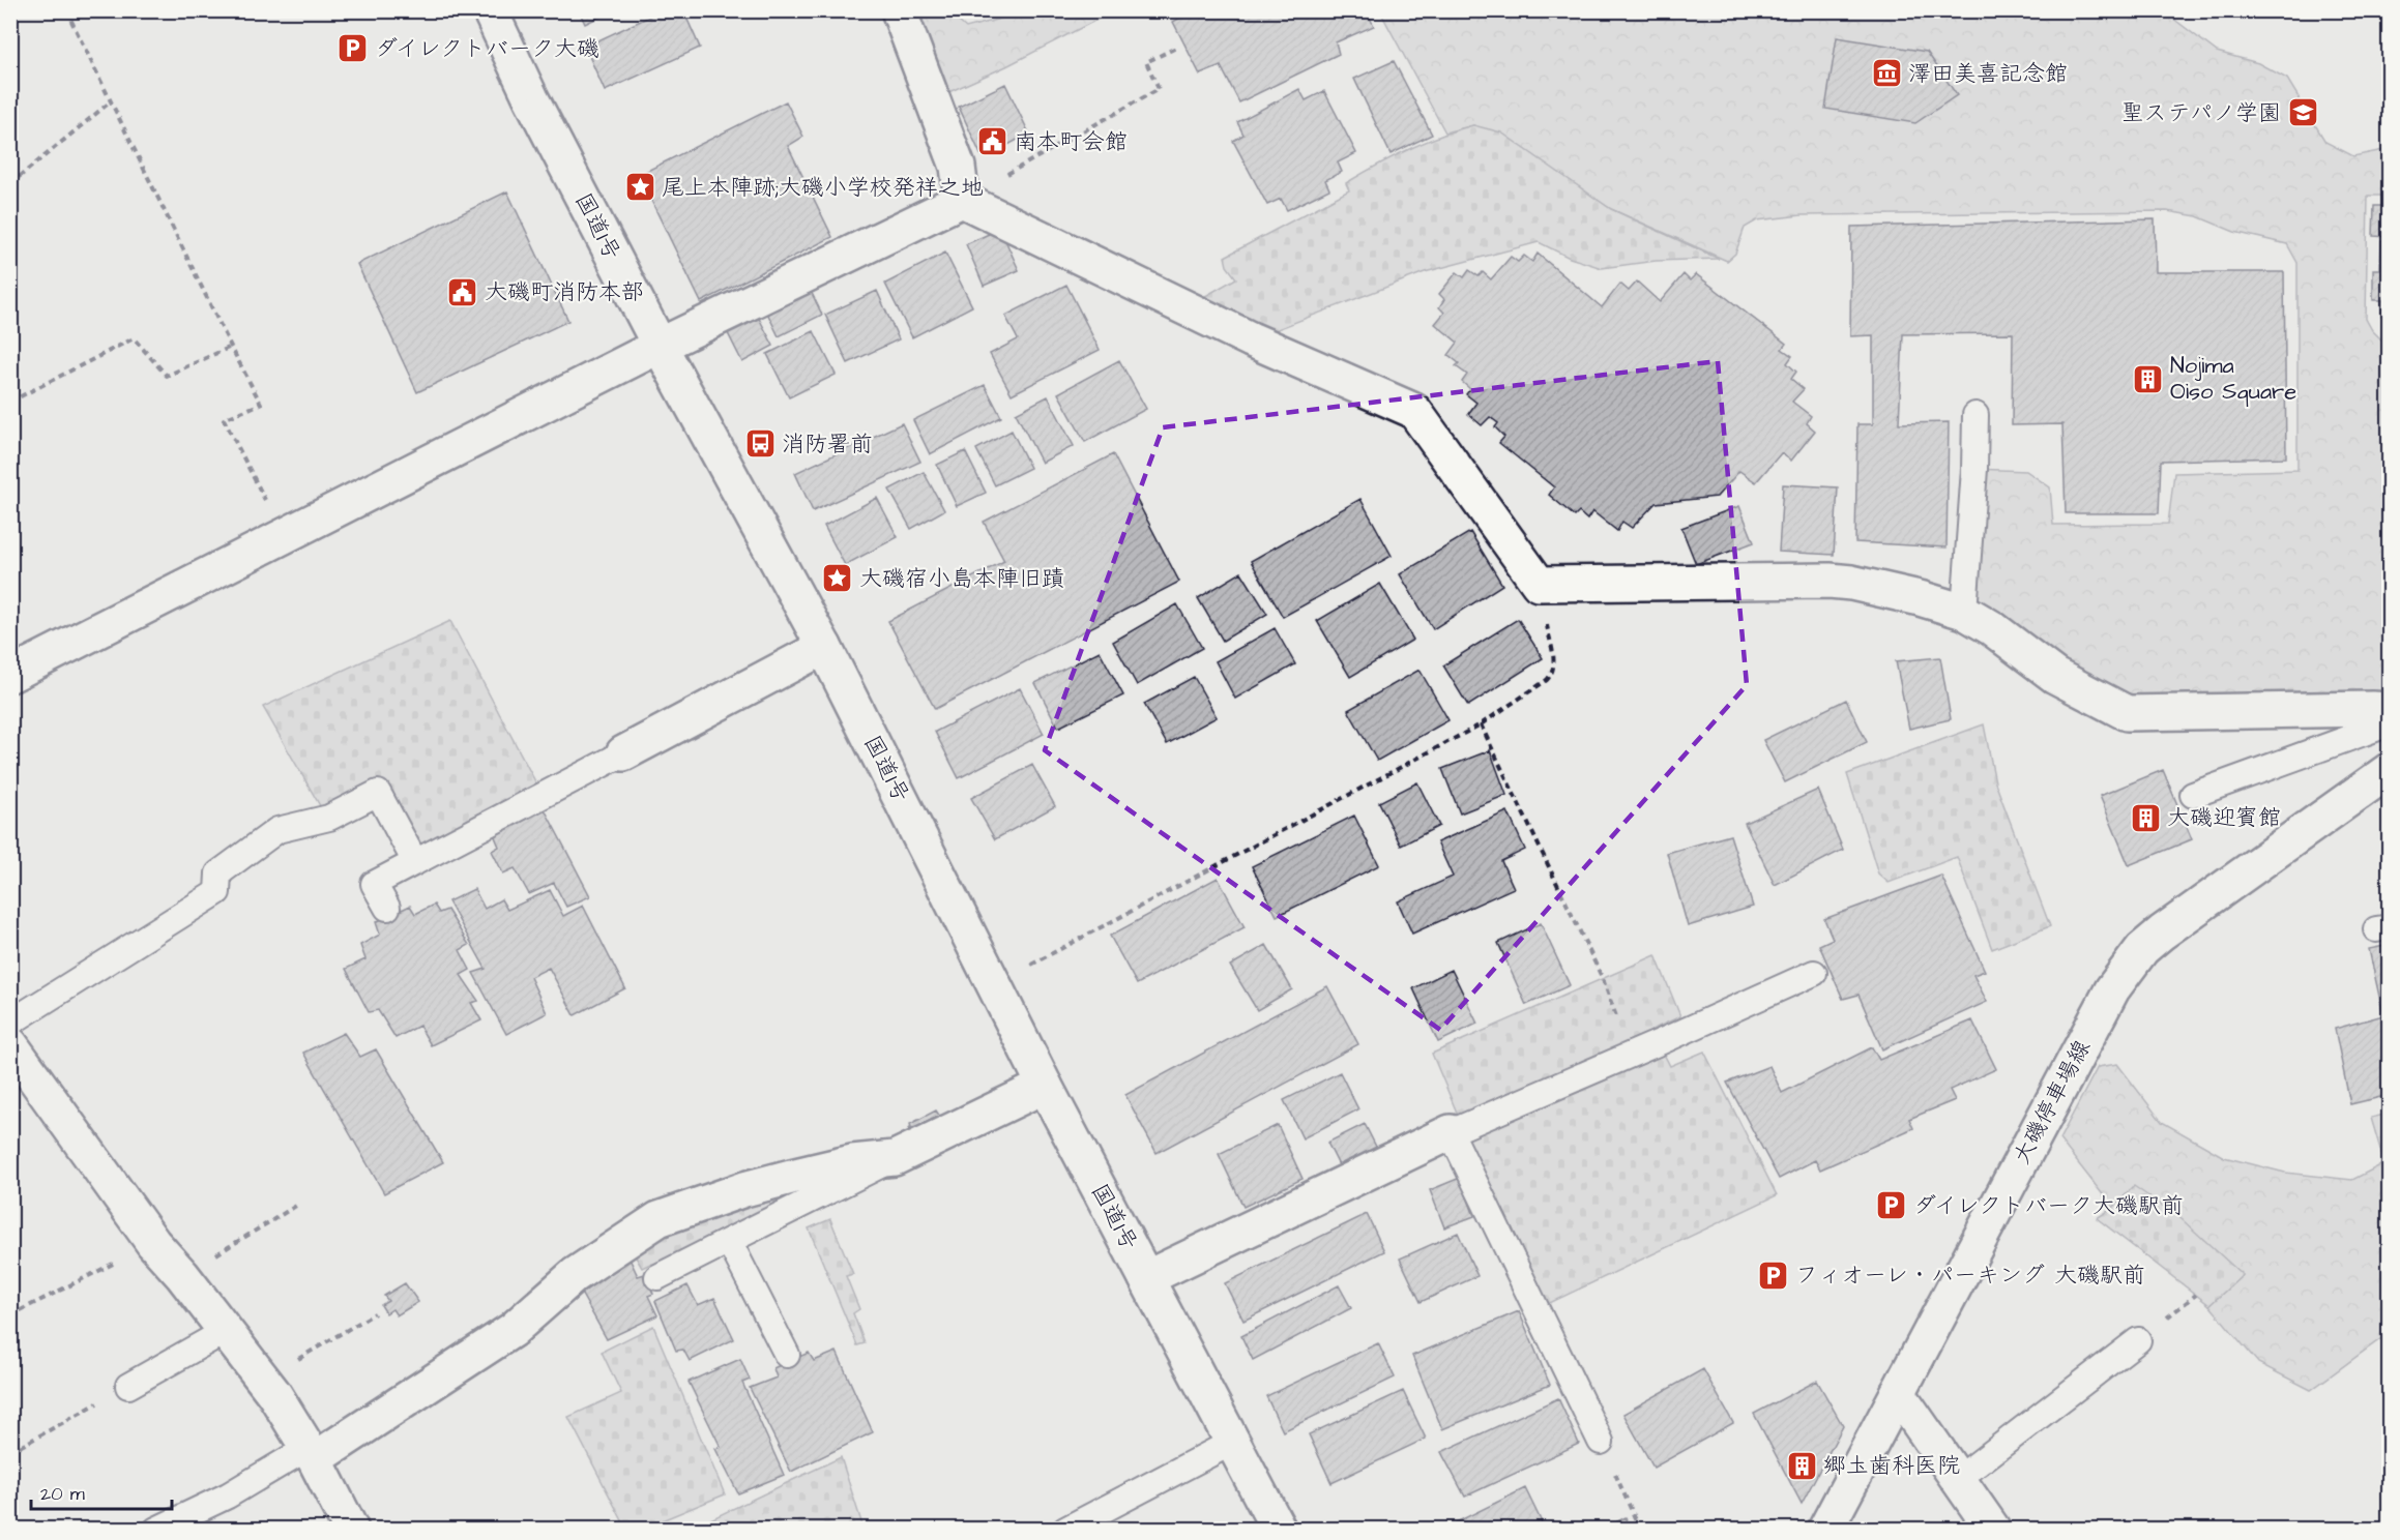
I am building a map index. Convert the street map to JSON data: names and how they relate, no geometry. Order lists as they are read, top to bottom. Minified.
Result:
{"streets":{"main road":["国道1号","大磯停車場線"]},"places":{"parking":["ダイレクトバーク大磯","ダイレクトバーク大磯駅前","フィオーレ・パーキング 大磯駅前"],"museum":["澤田美喜記念館"],"school or university":["聖ステパノ学園"],"public building":["南本町会館","大磯町消防本部"],"place":["尾上本陣跡;大磯小学校発祥之地","大磯宿小島本陣旧蹟"],"building":["Nojima Oiso Square","大磯迎賓館","郷圡歯科医院"],"bus stop":["消防署前"]},"scale_bar":"20 m"}
